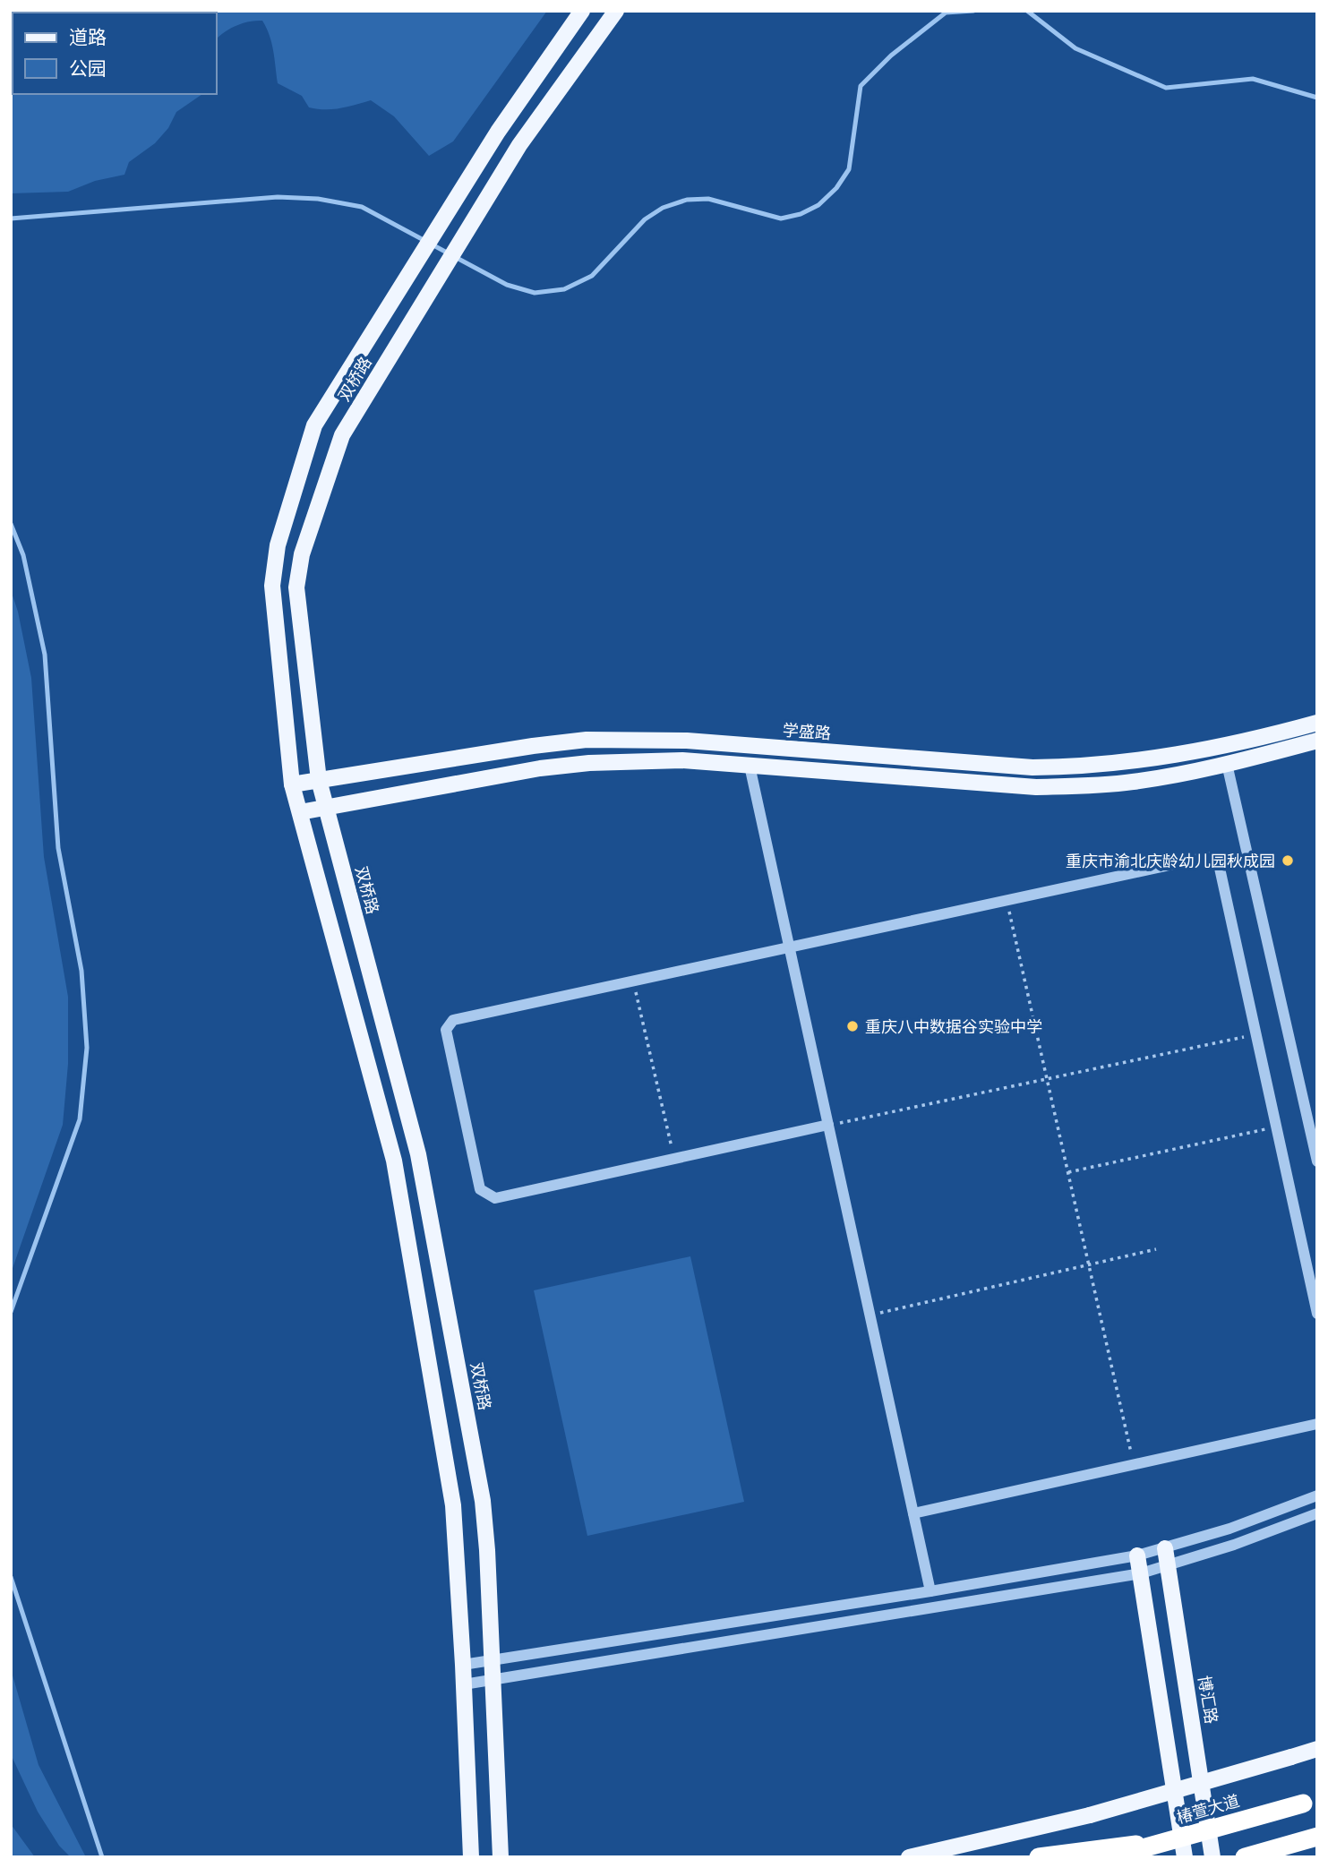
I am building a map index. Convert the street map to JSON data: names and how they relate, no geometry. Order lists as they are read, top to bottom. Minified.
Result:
{"streets":{"highway":["椿萱大道"],"main road":["双桥路","学盛路","博汇路"]},"crossings":[["双桥路","学盛路"]],"places":["重庆市渝北庆龄幼儿园秋成园","重庆八中数据谷实验中学"],"legend":["道路","公园"]}
